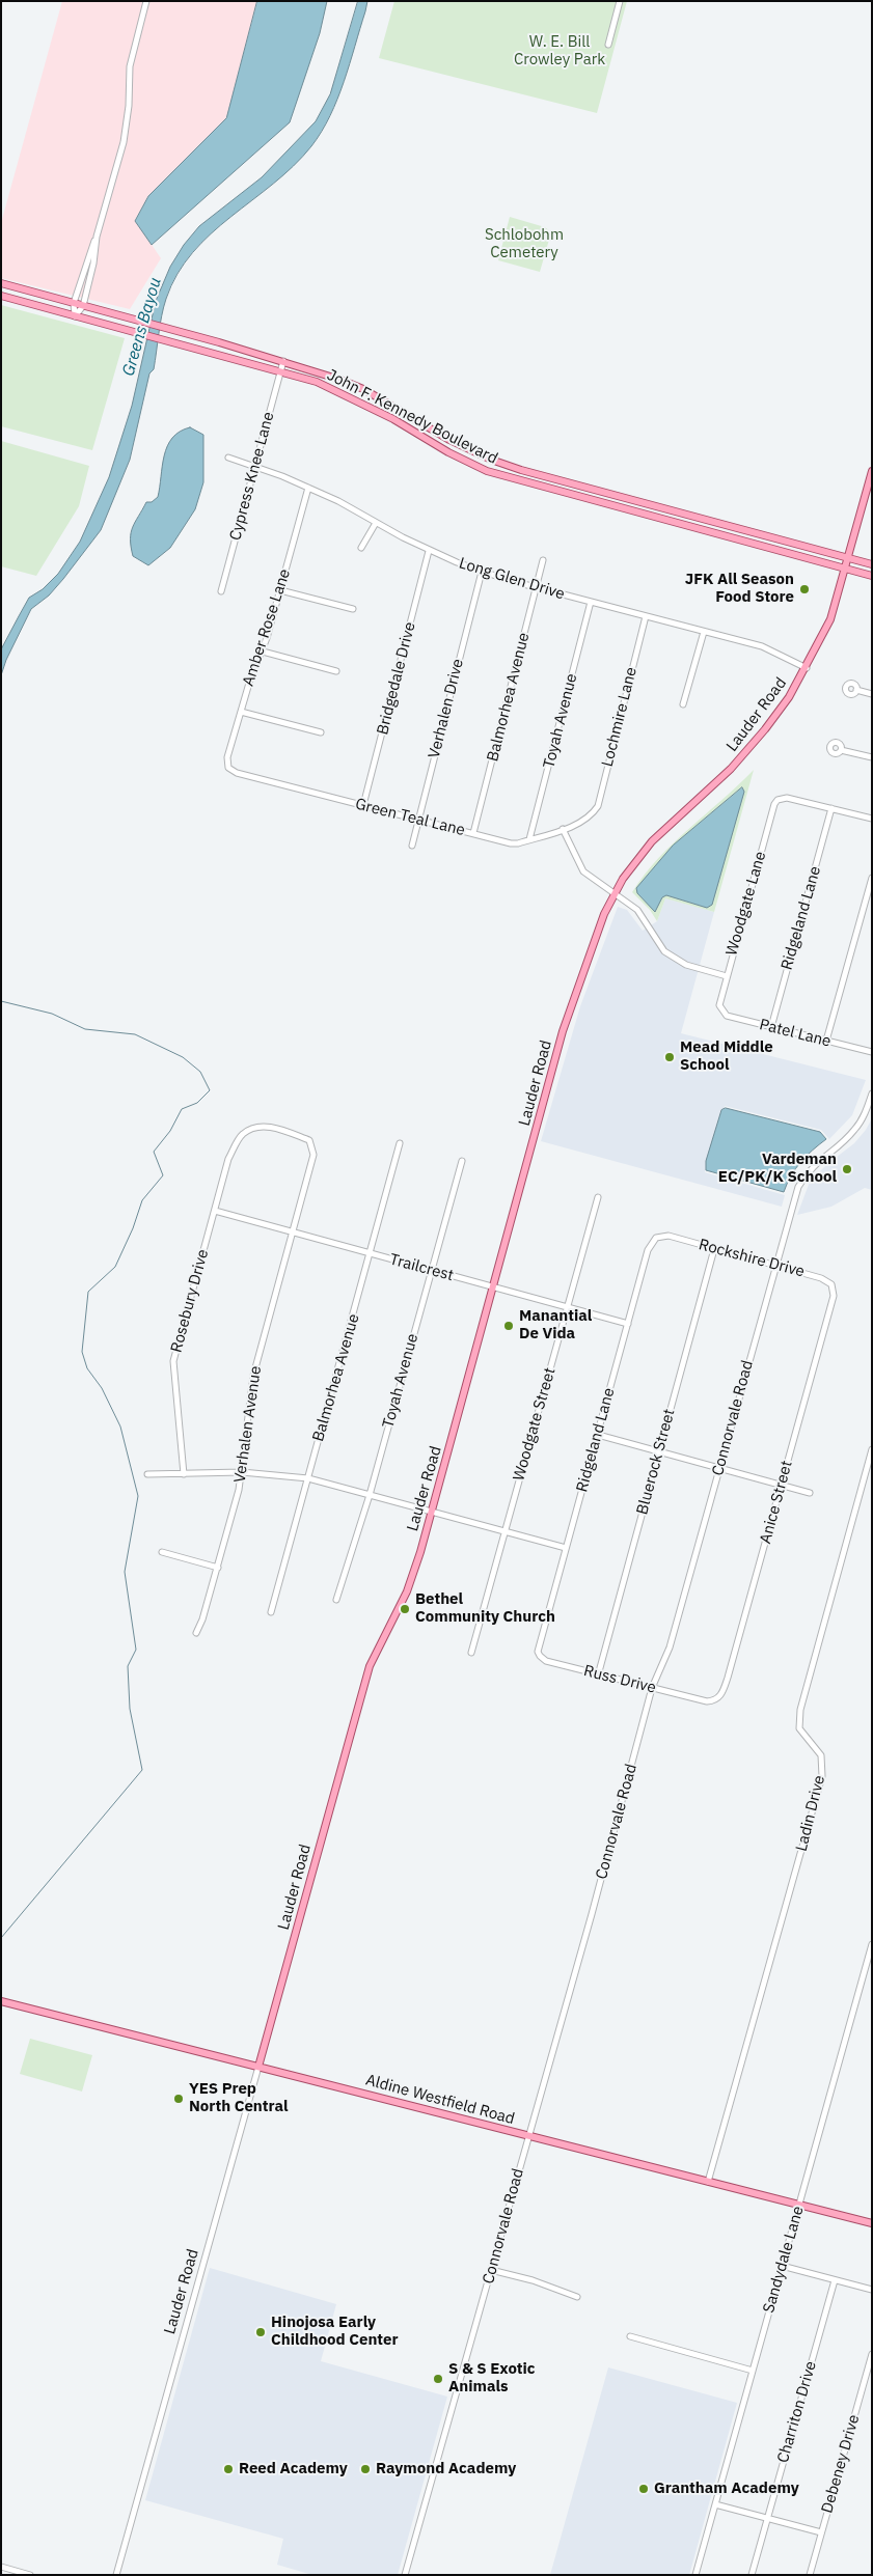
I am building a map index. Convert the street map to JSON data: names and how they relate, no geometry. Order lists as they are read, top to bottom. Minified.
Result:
{"streets":{"main road":["John F. Kennedy Boulevard","Lauder Road","Aldine Westfield Road"],"street":["Cypress Knee Lane","Long Glen Drive","Amber Rose Lane","Bridgedale Drive","Balmorhea Avenue","Verhalen Drive","Lochmire Lane","Toyah Avenue","Green Teal Lane","Woodgate Lane","Ridgeland Lane","Patel Lane","Rockshire Drive","Trailcrest","Rosebury Drive","Connorvale Road","Verhalen Avenue","Woodgate Street","Bluerock Street","Anice Street","Russ Drive","Ladin Drive","Sandydale Lane","Charriton Drive","Debeney Drive"]},"crossings":[["John F. Kennedy Boulevard","Cypress Knee Lane"],["John F. Kennedy Boulevard","Lauder Road"],["Cypress Knee Lane","Long Glen Drive"],["Long Glen Drive","Amber Rose Lane"],["Long Glen Drive","Bridgedale Drive"],["Long Glen Drive","Balmorhea Avenue"],["Long Glen Drive","Verhalen Drive"],["Long Glen Drive","Lauder Road"],["Long Glen Drive","Lochmire Lane"],["Long Glen Drive","Toyah Avenue"],["Amber Rose Lane","Green Teal Lane"],["Bridgedale Drive","Green Teal Lane"],["Balmorhea Avenue","Green Teal Lane"],["Balmorhea Avenue","Trailcrest"],["Verhalen Drive","Green Teal Lane"],["Lauder Road","Trailcrest"],["Lauder Road","Aldine Westfield Road"],["Lochmire Lane","Green Teal Lane"],["Toyah Avenue","Green Teal Lane"],["Toyah Avenue","Trailcrest"],["Woodgate Lane","Ridgeland Lane"],["Woodgate Lane","Patel Lane"],["Ridgeland Lane","Patel Lane"],["Ridgeland Lane","Rockshire Drive"],["Ridgeland Lane","Trailcrest"],["Ridgeland Lane","Russ Drive"],["Rockshire Drive","Connorvale Road"],["Rockshire Drive","Bluerock Street"],["Rockshire Drive","Anice Street"],["Trailcrest","Rosebury Drive"],["Trailcrest","Verhalen Avenue"],["Trailcrest","Woodgate Street"],["Rosebury Drive","Verhalen Avenue"],["Connorvale Road","Russ Drive"],["Connorvale Road","Aldine Westfield Road"],["Bluerock Street","Russ Drive"],["Anice Street","Russ Drive"],["Ladin Drive","Aldine Westfield Road"],["Aldine Westfield Road","Sandydale Lane"]],"water":["Greens Bayou"],"parks":["W. E. Bill Crowley Park","Schlobohm Cemetery"],"places":["JFK All Season Food Store","Mead Middle School","Vardeman EC/PK/K School","Manantial De Vida","Bethel Community Church","YES Prep North Central","Hinojosa Early Childhood Center","S & S Exotic Animals","Reed Academy","Raymond Academy","Grantham Academy"]}
